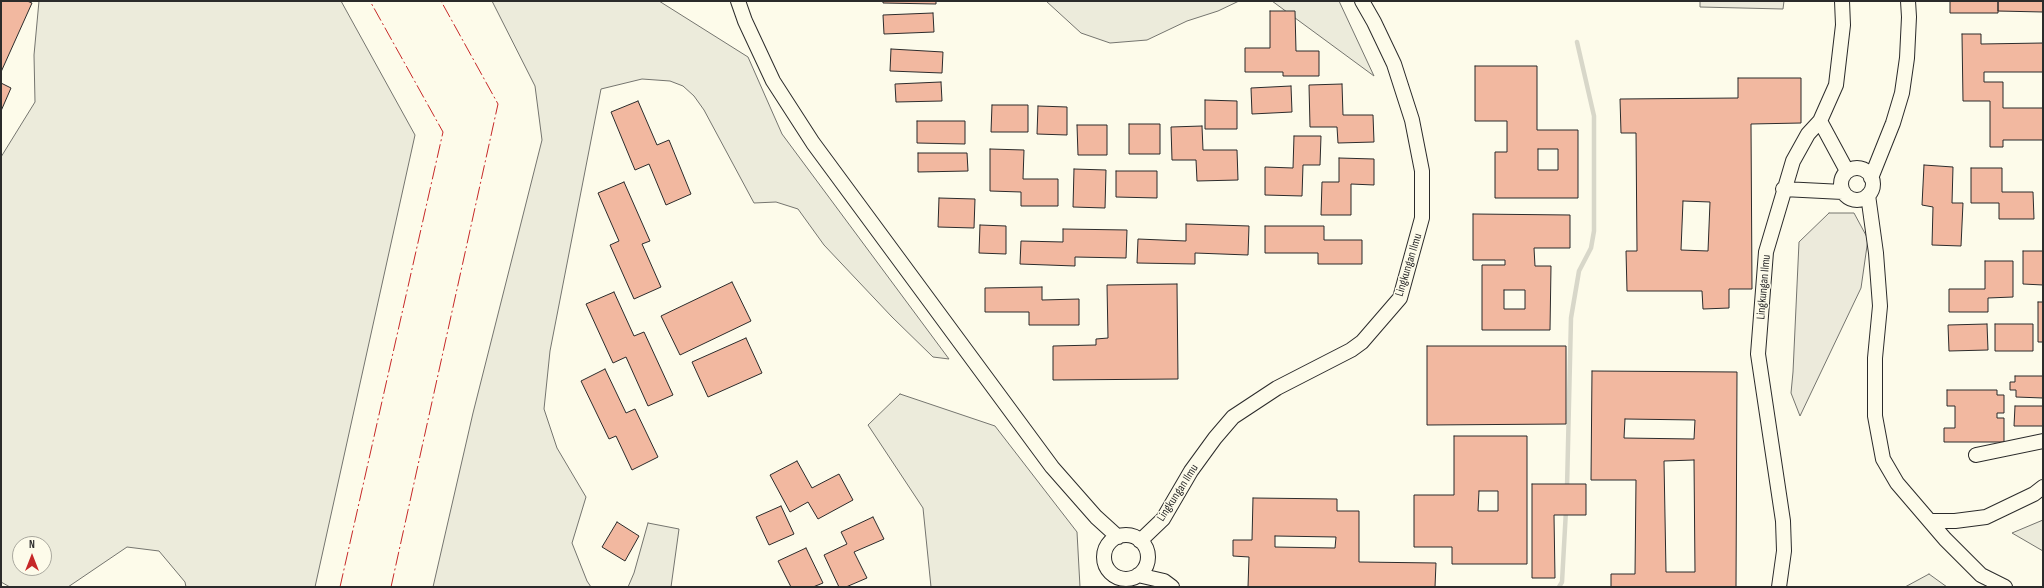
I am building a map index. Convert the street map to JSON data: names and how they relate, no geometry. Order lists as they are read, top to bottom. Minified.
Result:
{"streets":{"street":["Lingkungan Ilmu"]},"north":"top"}
